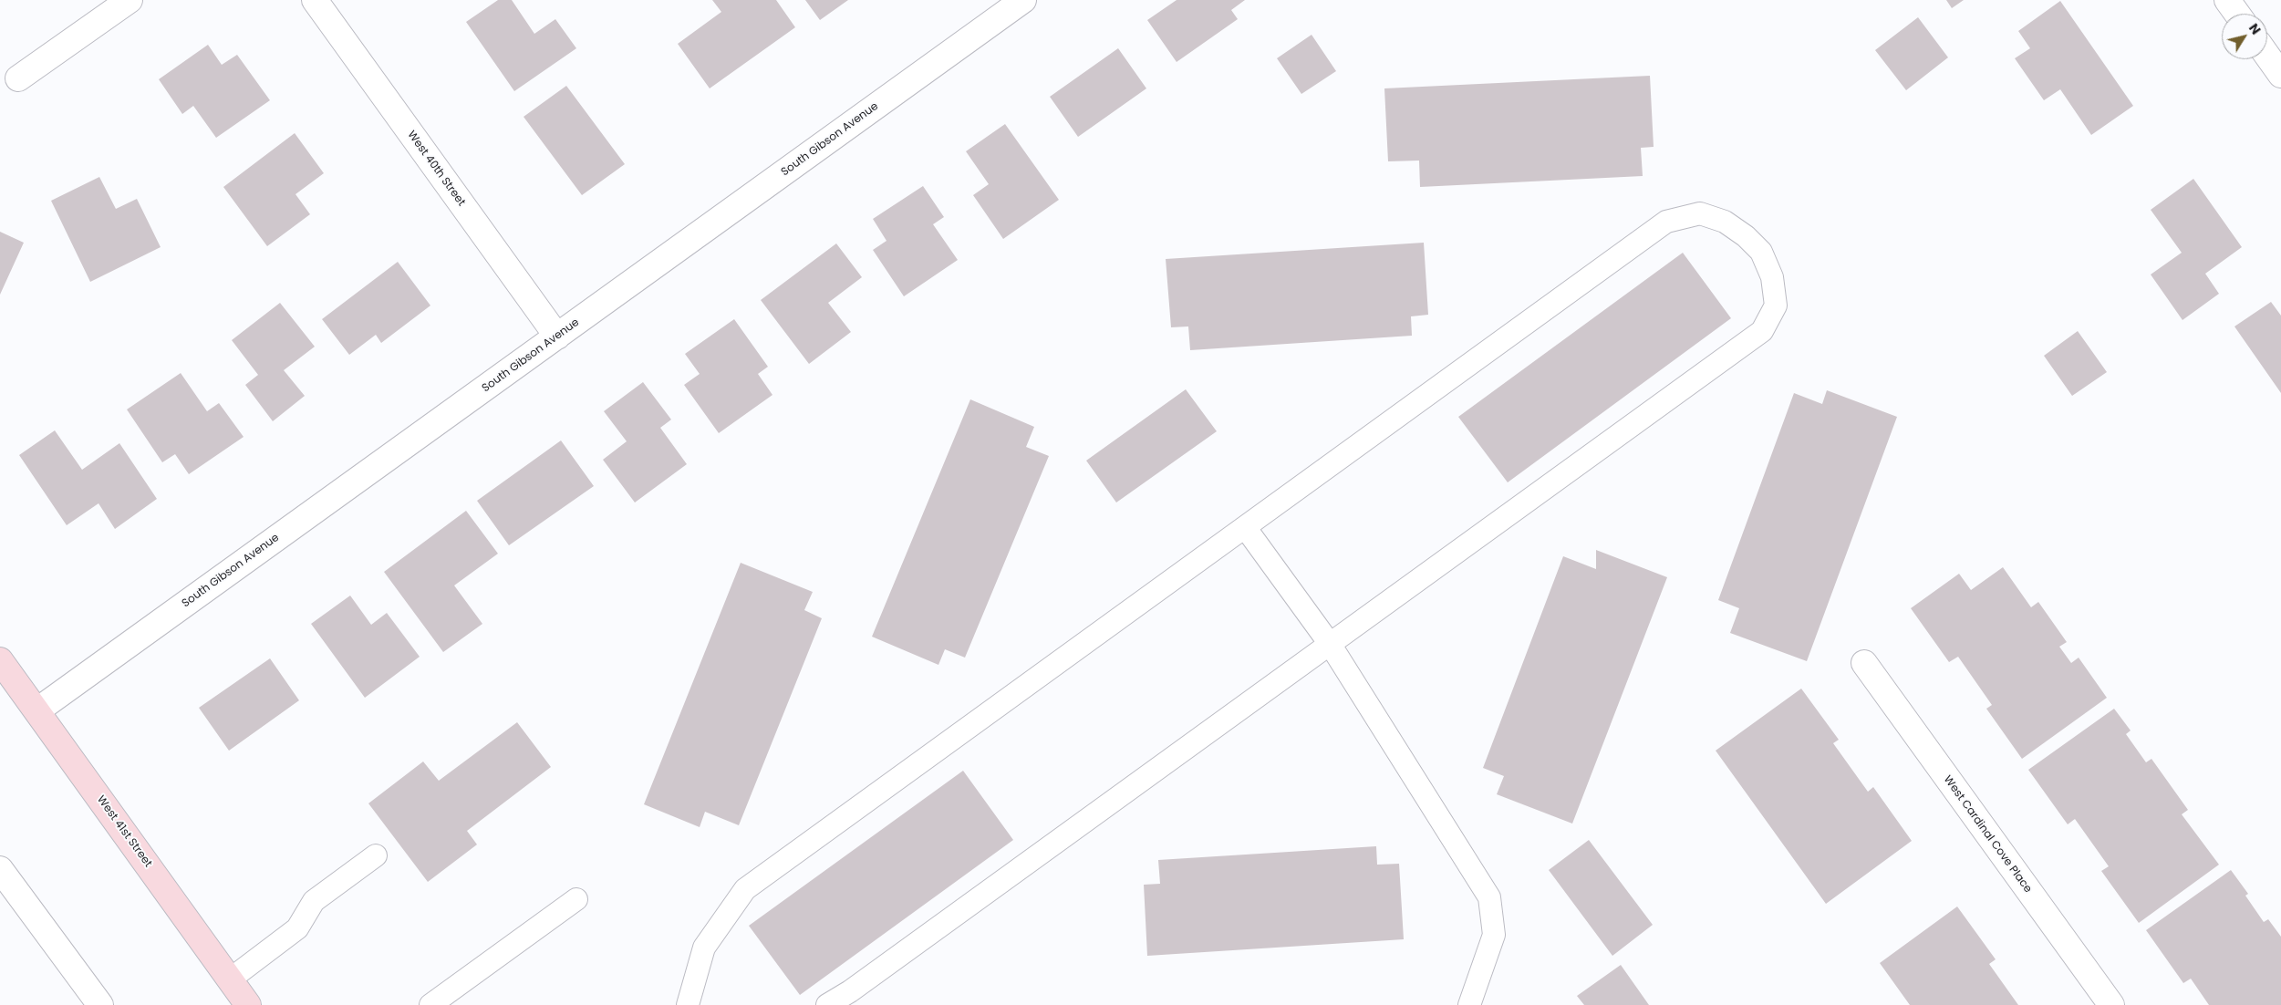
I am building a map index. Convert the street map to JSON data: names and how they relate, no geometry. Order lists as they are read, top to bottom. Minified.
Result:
{"streets":{"main road":["West 41st Street"],"street":["South Gibson Avenue","West 40th Street","West Cardinal Cove Place"]},"crossings":[["South Gibson Avenue","West 40th Street"],["South Gibson Avenue","West 41st Street"]],"north":"top right"}
